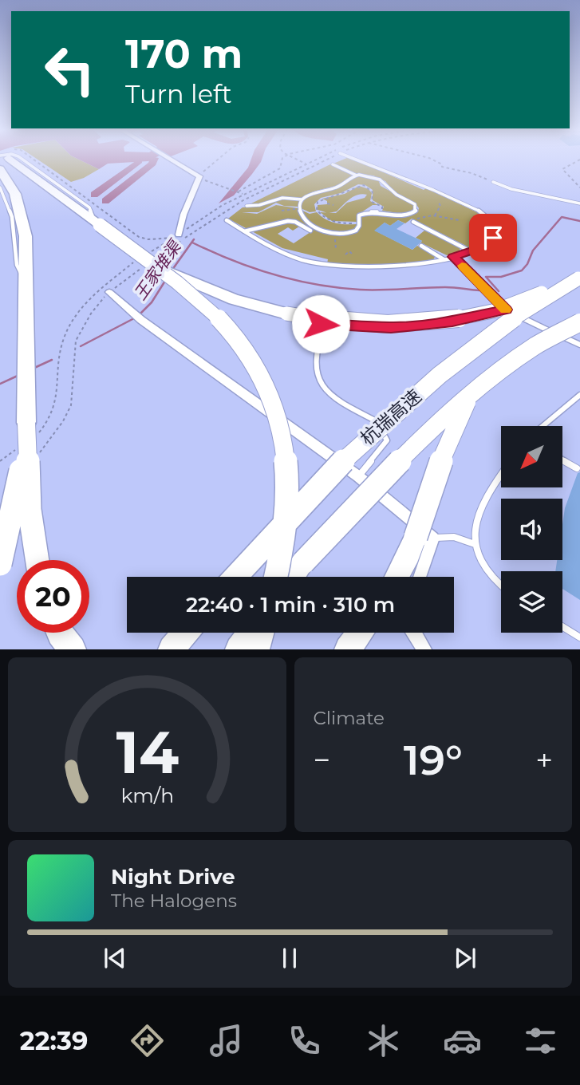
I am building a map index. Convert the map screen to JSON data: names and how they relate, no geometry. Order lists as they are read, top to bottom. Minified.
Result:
{"streets":{"highway":["杭瑞高速"]},"water":["王家堆渠"],"north":"bottom left","page":{"turn":["170 m","Turn left"],"limit":"20","trip":"22:40 · 1 min · 310 m","tile":"Climate","heat":["−","19°","+"],"song":["Night Drive","The Halogens"],"tabs":"22:39","gauge":["14","km/h"]}}
